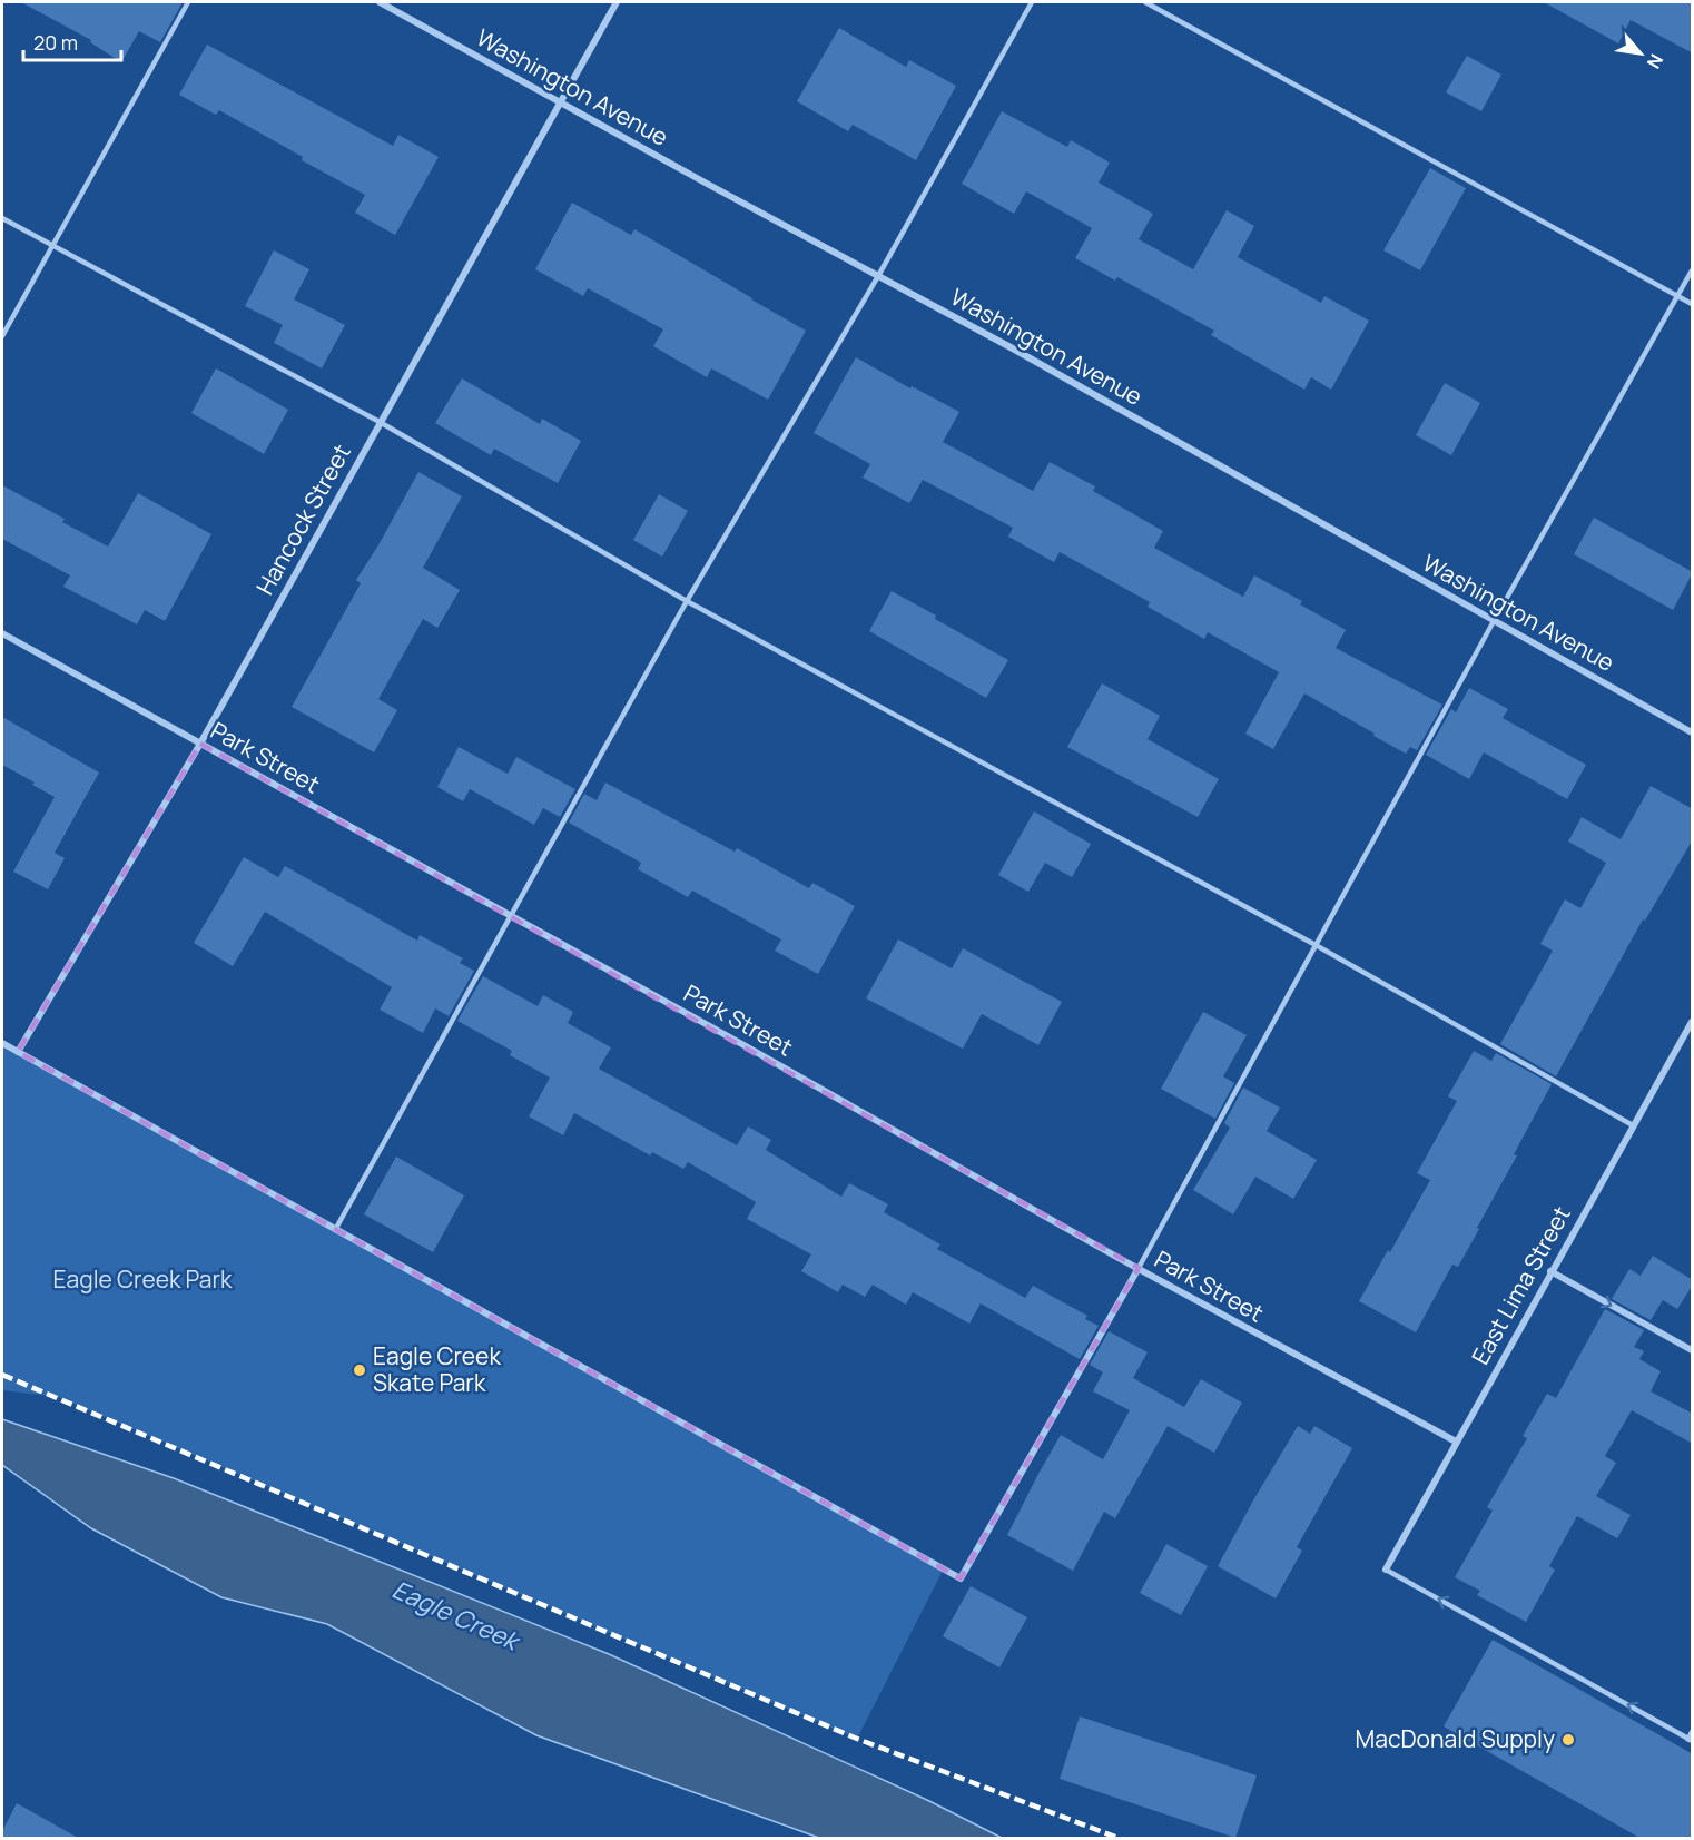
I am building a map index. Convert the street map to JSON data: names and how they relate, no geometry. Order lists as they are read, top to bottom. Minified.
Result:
{"streets":{"street":["Washington Avenue","Hancock Street","Park Street","East Lima Street"]},"crossings":[["Washington Avenue","Hancock Street"],["Hancock Street","Park Street"],["Park Street","East Lima Street"]],"water":["Eagle Creek"],"parks":["Eagle Creek Park"],"places":["Eagle Creek Skate Park","MacDonald Supply"],"scale_bar":"20 m","north":"bottom right"}
